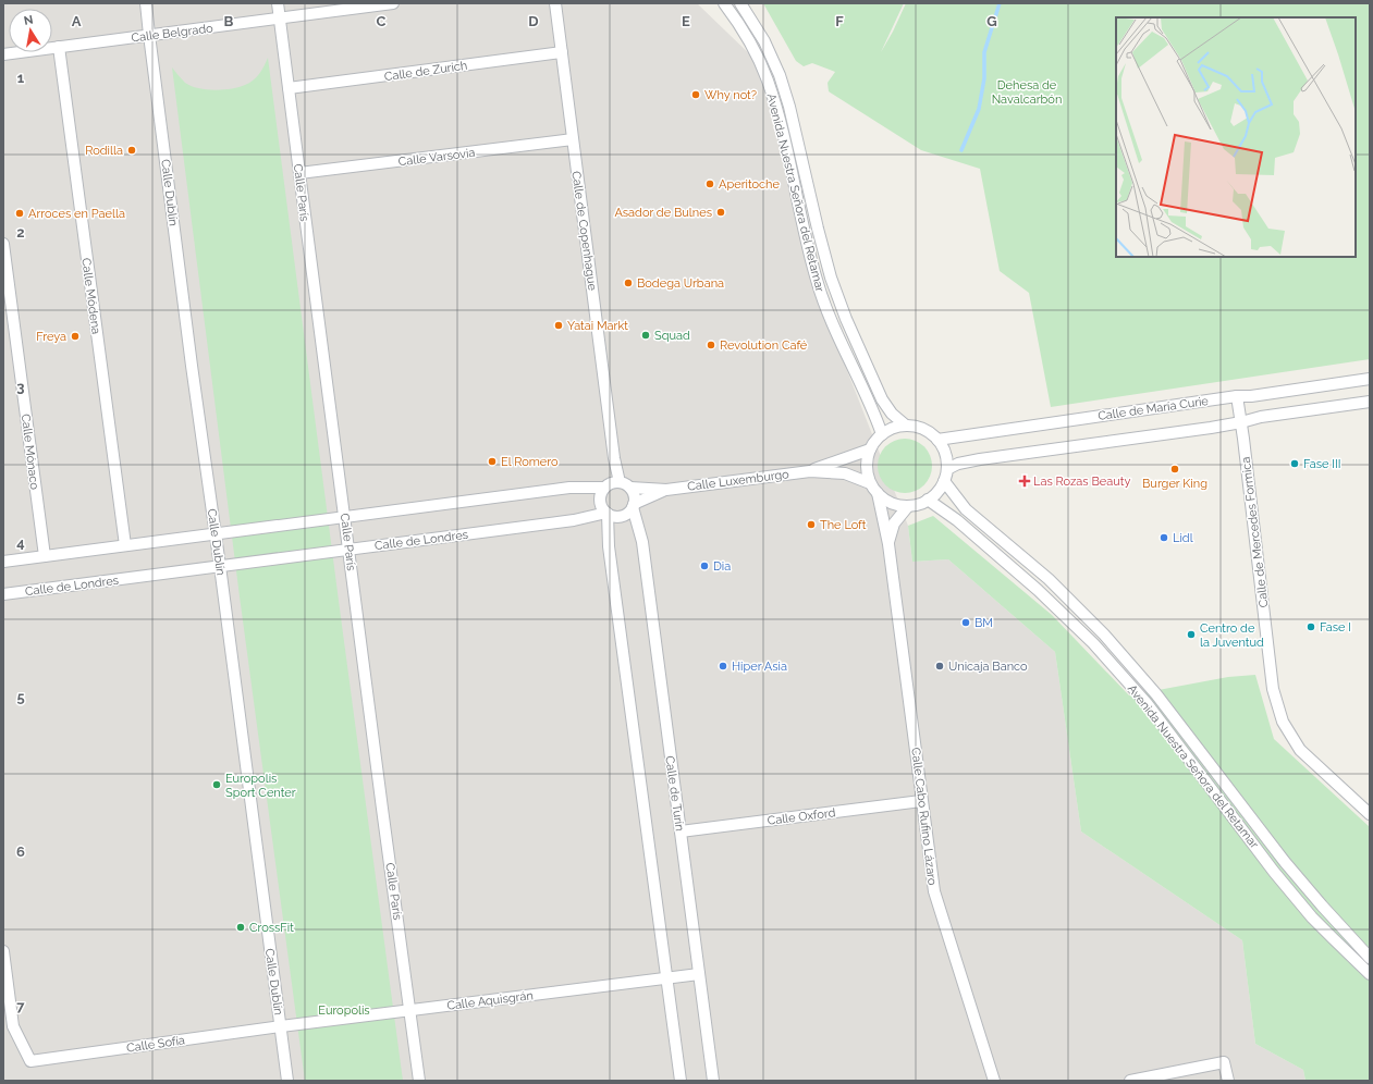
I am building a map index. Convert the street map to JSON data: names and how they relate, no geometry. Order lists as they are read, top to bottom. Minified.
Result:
{"streets":{"street":["Calle Belgrado","Calle de Zurich","Calle Varsovia","Calle Dublín","Calle París","Avenida Nuestra Señora del Retamar","Calle de Copenhague","Calle Módena","Calle de María Curie","Calle Mónaco","Calle Luxemburgo","Calle de Mercedes Formica","Calle de Londres","Calle de Turín","Calle Oxford","Calle Cabo Rufino Lázaro","Calle Aquisgrán","Calle Sofía"]},"crossings":[["Calle Belgrado","Calle Dublín"],["Calle Belgrado","Calle París"],["Calle Belgrado","Calle Módena"],["Calle de Zurich","Calle París"],["Calle de Zurich","Calle de Copenhague"],["Calle Varsovia","Calle París"],["Calle Varsovia","Calle de Copenhague"],["Calle Dublín","Calle de Londres"],["Calle Dublín","Calle Aquisgrán"],["Calle Dublín","Calle Sofía"],["Calle París","Calle de Londres"],["Calle París","Calle Aquisgrán"],["Avenida Nuestra Señora del Retamar","Calle de María Curie"],["Avenida Nuestra Señora del Retamar","Calle Luxemburgo"],["Avenida Nuestra Señora del Retamar","Calle Cabo Rufino Lázaro"],["Calle de Copenhague","Calle Luxemburgo"],["Calle de Copenhague","Calle de Londres"],["Calle de Copenhague","Calle de Turín"],["Calle de María Curie","Calle Luxemburgo"],["Calle de María Curie","Calle de Mercedes Formica"],["Calle de María Curie","Calle Cabo Rufino Lázaro"],["Calle Luxemburgo","Calle de Londres"],["Calle Luxemburgo","Calle de Turín"],["Calle Luxemburgo","Calle Cabo Rufino Lázaro"],["Calle de Londres","Calle de Turín"],["Calle de Turín","Calle Oxford"],["Calle de Turín","Calle Aquisgrán"],["Calle Oxford","Calle Cabo Rufino Lázaro"],["Calle Aquisgrán","Calle Sofía"]],"parks":["Dehesa de Navalcarbón","Europolis"],"places":{"other":["Why not?","Rodilla","Aperitoche","Asador de Bulnes","Arroces en Paella","Bodega Urbana","Yatai Markt","Squad","Freya","Revolution Café","El Romero","Fase III","Burger King","The Loft","Lidl","Dia","BM","Fase I","Centro de la Juventud","Hiper Asia","Unicaja Banco","Europolis Sport Center","CrossFit"],"health":["Las Rozas Beauty"]},"north":"top","grid":{"columns":["A","B","C","D","E","F","G"],"rows":["1","2","3","4","5","6","7"]}}
